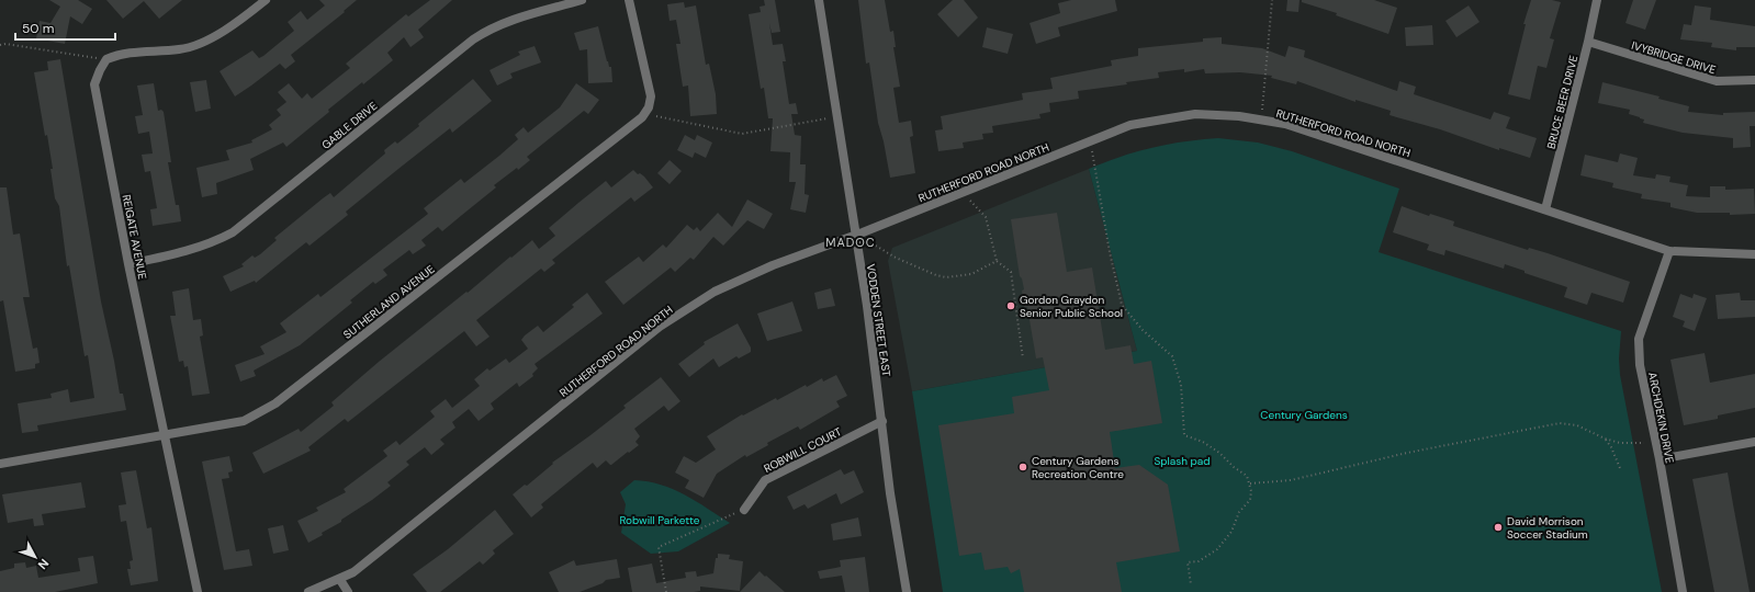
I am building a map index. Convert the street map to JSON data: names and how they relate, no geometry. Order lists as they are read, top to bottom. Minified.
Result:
{"streets":{"street":["IVYBRIDGE DRIVE","BRUCE BEER DRIVE","GABLE DRIVE","RUTHERFORD ROAD NORTH","REIGATE AVENUE","SUTHERLAND AVENUE","VODDEN STREET EAST","ARCHDEKIN DRIVE","ROBWILL COURT"]},"crossings":[["IVYBRIDGE DRIVE","BRUCE BEER DRIVE"],["BRUCE BEER DRIVE","RUTHERFORD ROAD NORTH"],["GABLE DRIVE","REIGATE AVENUE"],["RUTHERFORD ROAD NORTH","VODDEN STREET EAST"],["RUTHERFORD ROAD NORTH","ARCHDEKIN DRIVE"],["REIGATE AVENUE","SUTHERLAND AVENUE"],["VODDEN STREET EAST","ROBWILL COURT"]],"districts":["MADOC"],"parks":["Century Gardens","Splash pad","Robwill Parkette"],"places":["Gordon Graydon Senior Public School","Century Gardens Recreation Centre","David Morrison Soccer Stadium"],"scale_bar":"50 m","north":"bottom right"}
